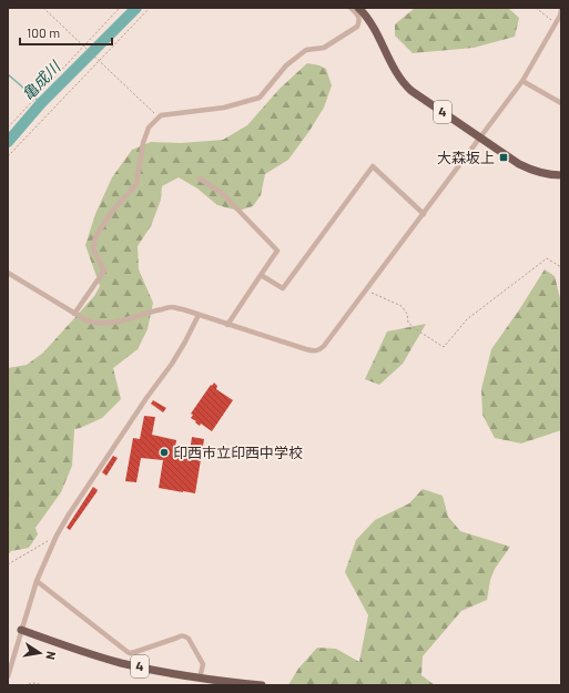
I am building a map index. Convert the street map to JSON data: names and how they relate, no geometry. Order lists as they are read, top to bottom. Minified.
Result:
{"streets":{"main road":["4"]},"water":["亀成川"],"places":{"transit":["大森坂上"],"other":["印西市立印西中学校"]},"scale_bar":"100 m","north":"right"}
